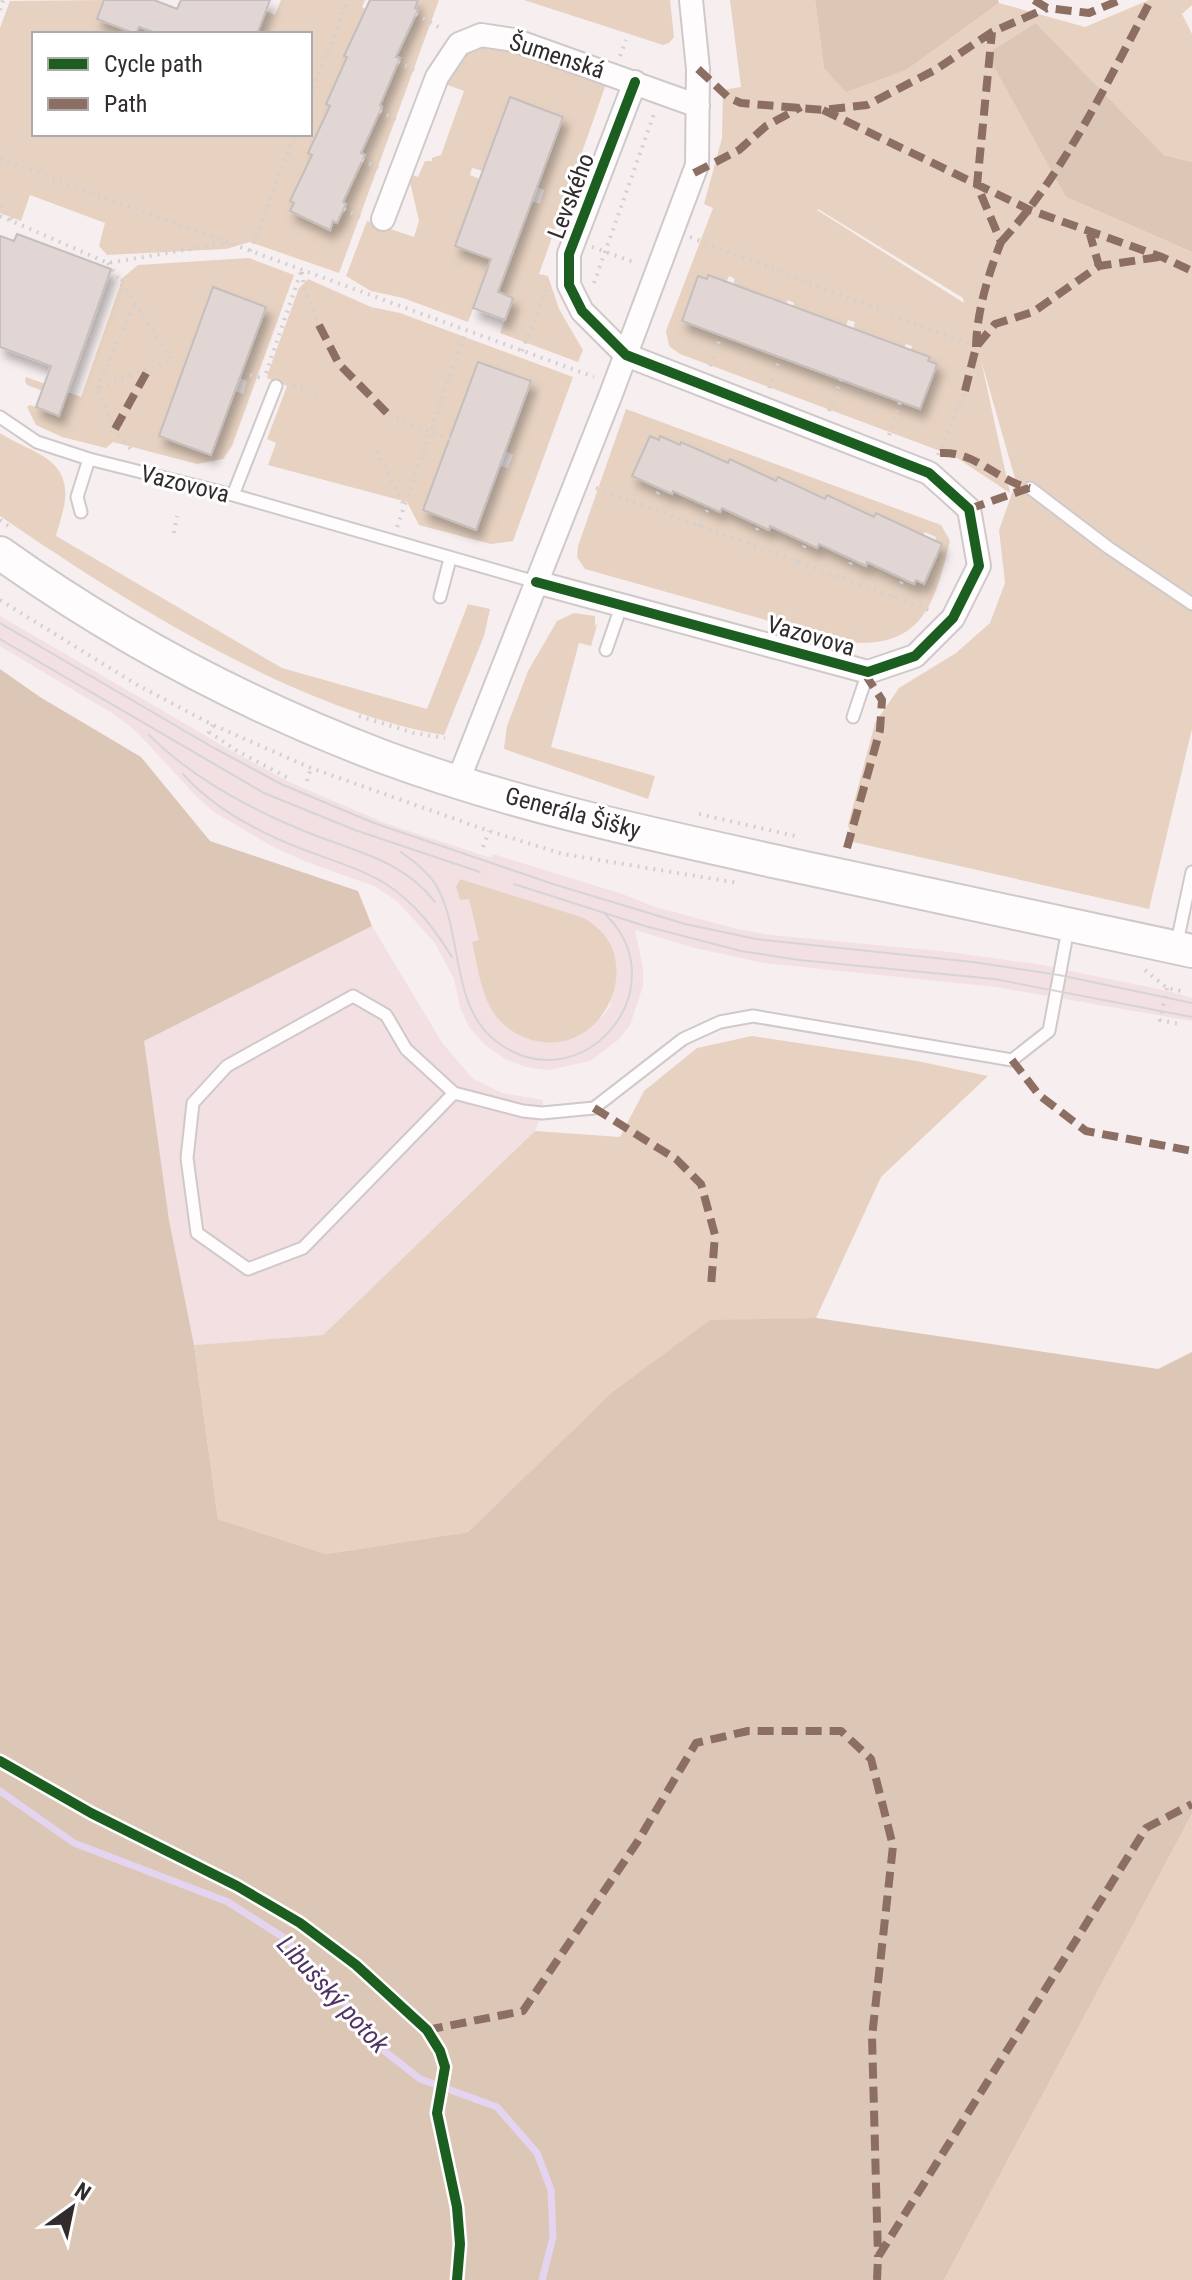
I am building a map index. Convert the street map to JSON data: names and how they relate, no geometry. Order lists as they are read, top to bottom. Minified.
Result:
{"streets":{"main road":["Generála Šišky"],"street":["Šumenská","Levského","Vazovova"]},"crossings":[["Šumenská","Levského"],["Levského","Vazovova"]],"water":["Libušský potok"],"legend":["Cycle path","Path"],"north":"top right"}
